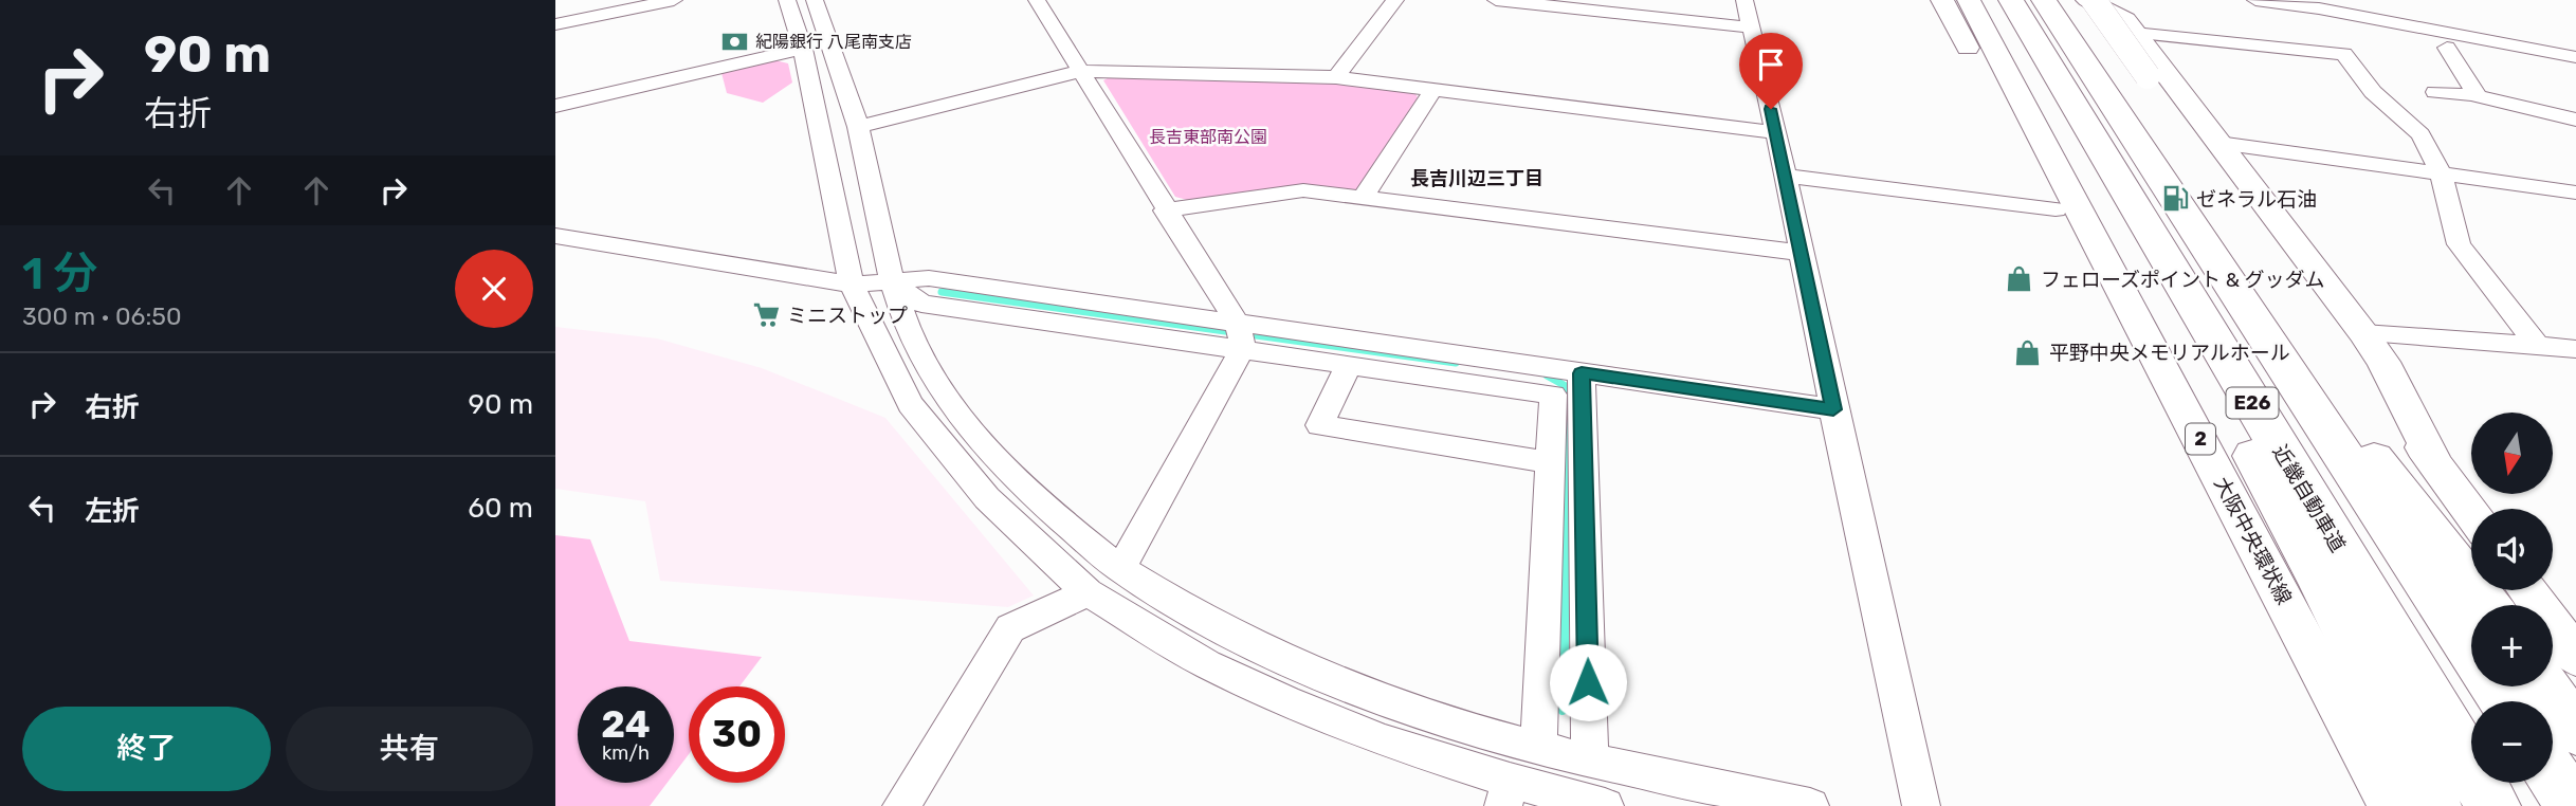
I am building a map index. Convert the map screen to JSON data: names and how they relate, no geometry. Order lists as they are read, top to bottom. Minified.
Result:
{"streets":{"highway":["E26","近畿自動車道"],"main road":["2","大阪中央環状線"]},"districts":["長吉川辺三丁目"],"parks":["長吉東部南公園"],"places":{"bank":["紀陽銀行 八尾南支店"],"fuel station":["ゼネラル石油"],"shop":["フェローズポイント & グッダム","平野中央メモリアルホール"],"supermarket":["ミニストップ"]},"north":"bottom","page":{"turn":["90 m","右折"],"heading":["1 分","300 m · 06:50"],"list":[{"name":"右折","value":"90 m"},{"name":"左折","value":"60 m"}],"map_buttons":["+","−"],"speed":"24 km/h","limit":"30","buttons":["終了","共有"]}}
